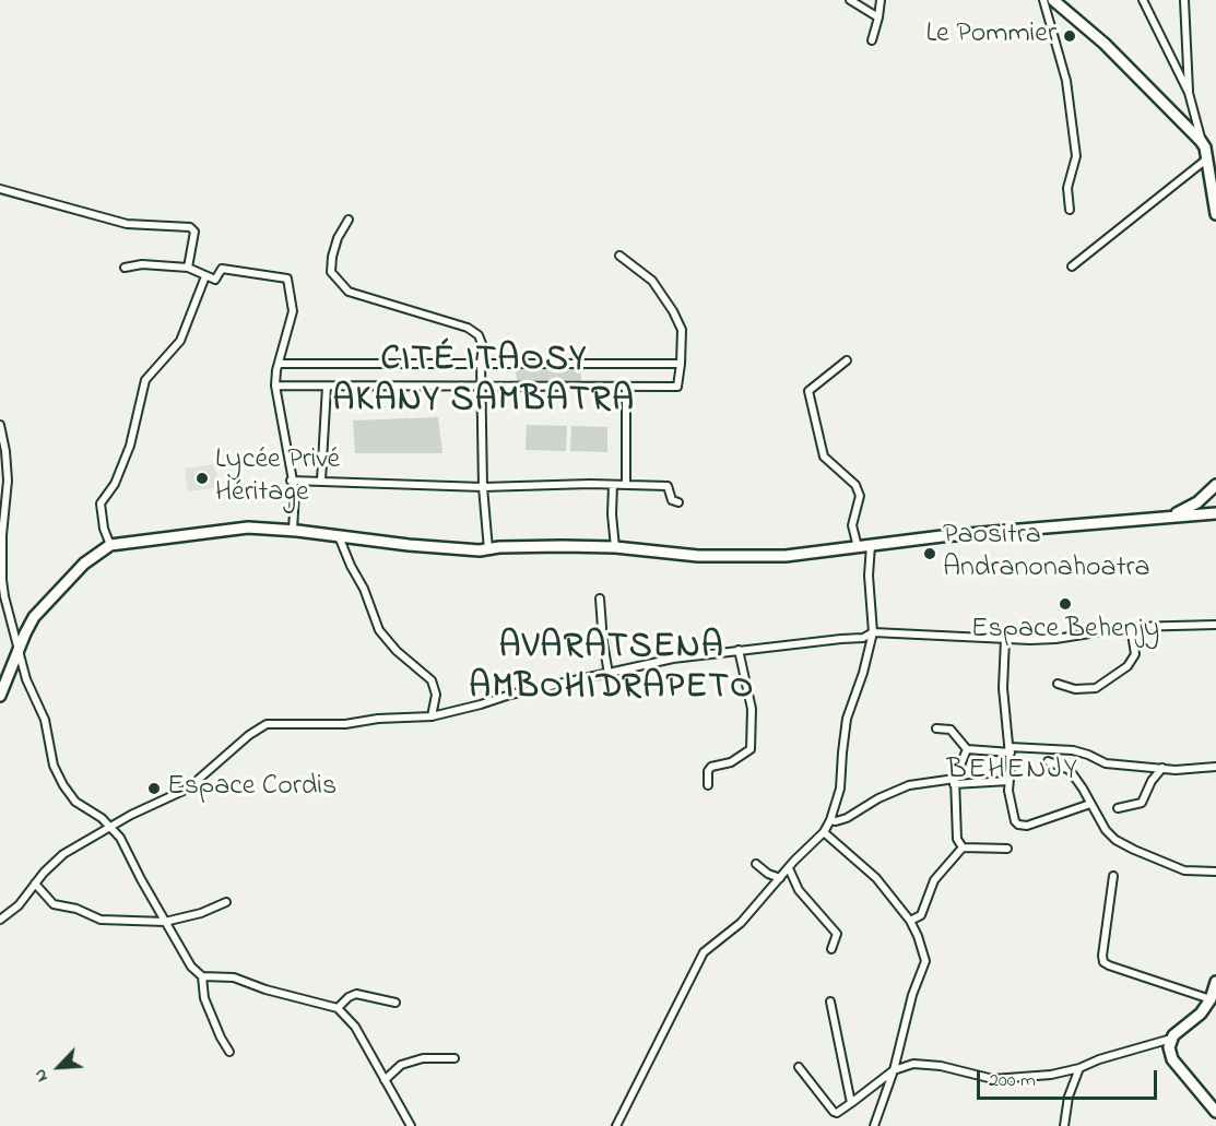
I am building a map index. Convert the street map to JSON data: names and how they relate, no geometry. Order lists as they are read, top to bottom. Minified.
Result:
{"districts":["CITÉ ITAOSY AKANY SAMBATRA","AVARATSENA AMBOHIDRAPETO","BEHENJY"],"places":["Le Pommier","Lycée Privé Héritage","Paositra Andranonahoatra","Espace Behenjy","Espace Cordis"],"scale_bar":"200 m","north":"bottom left"}
